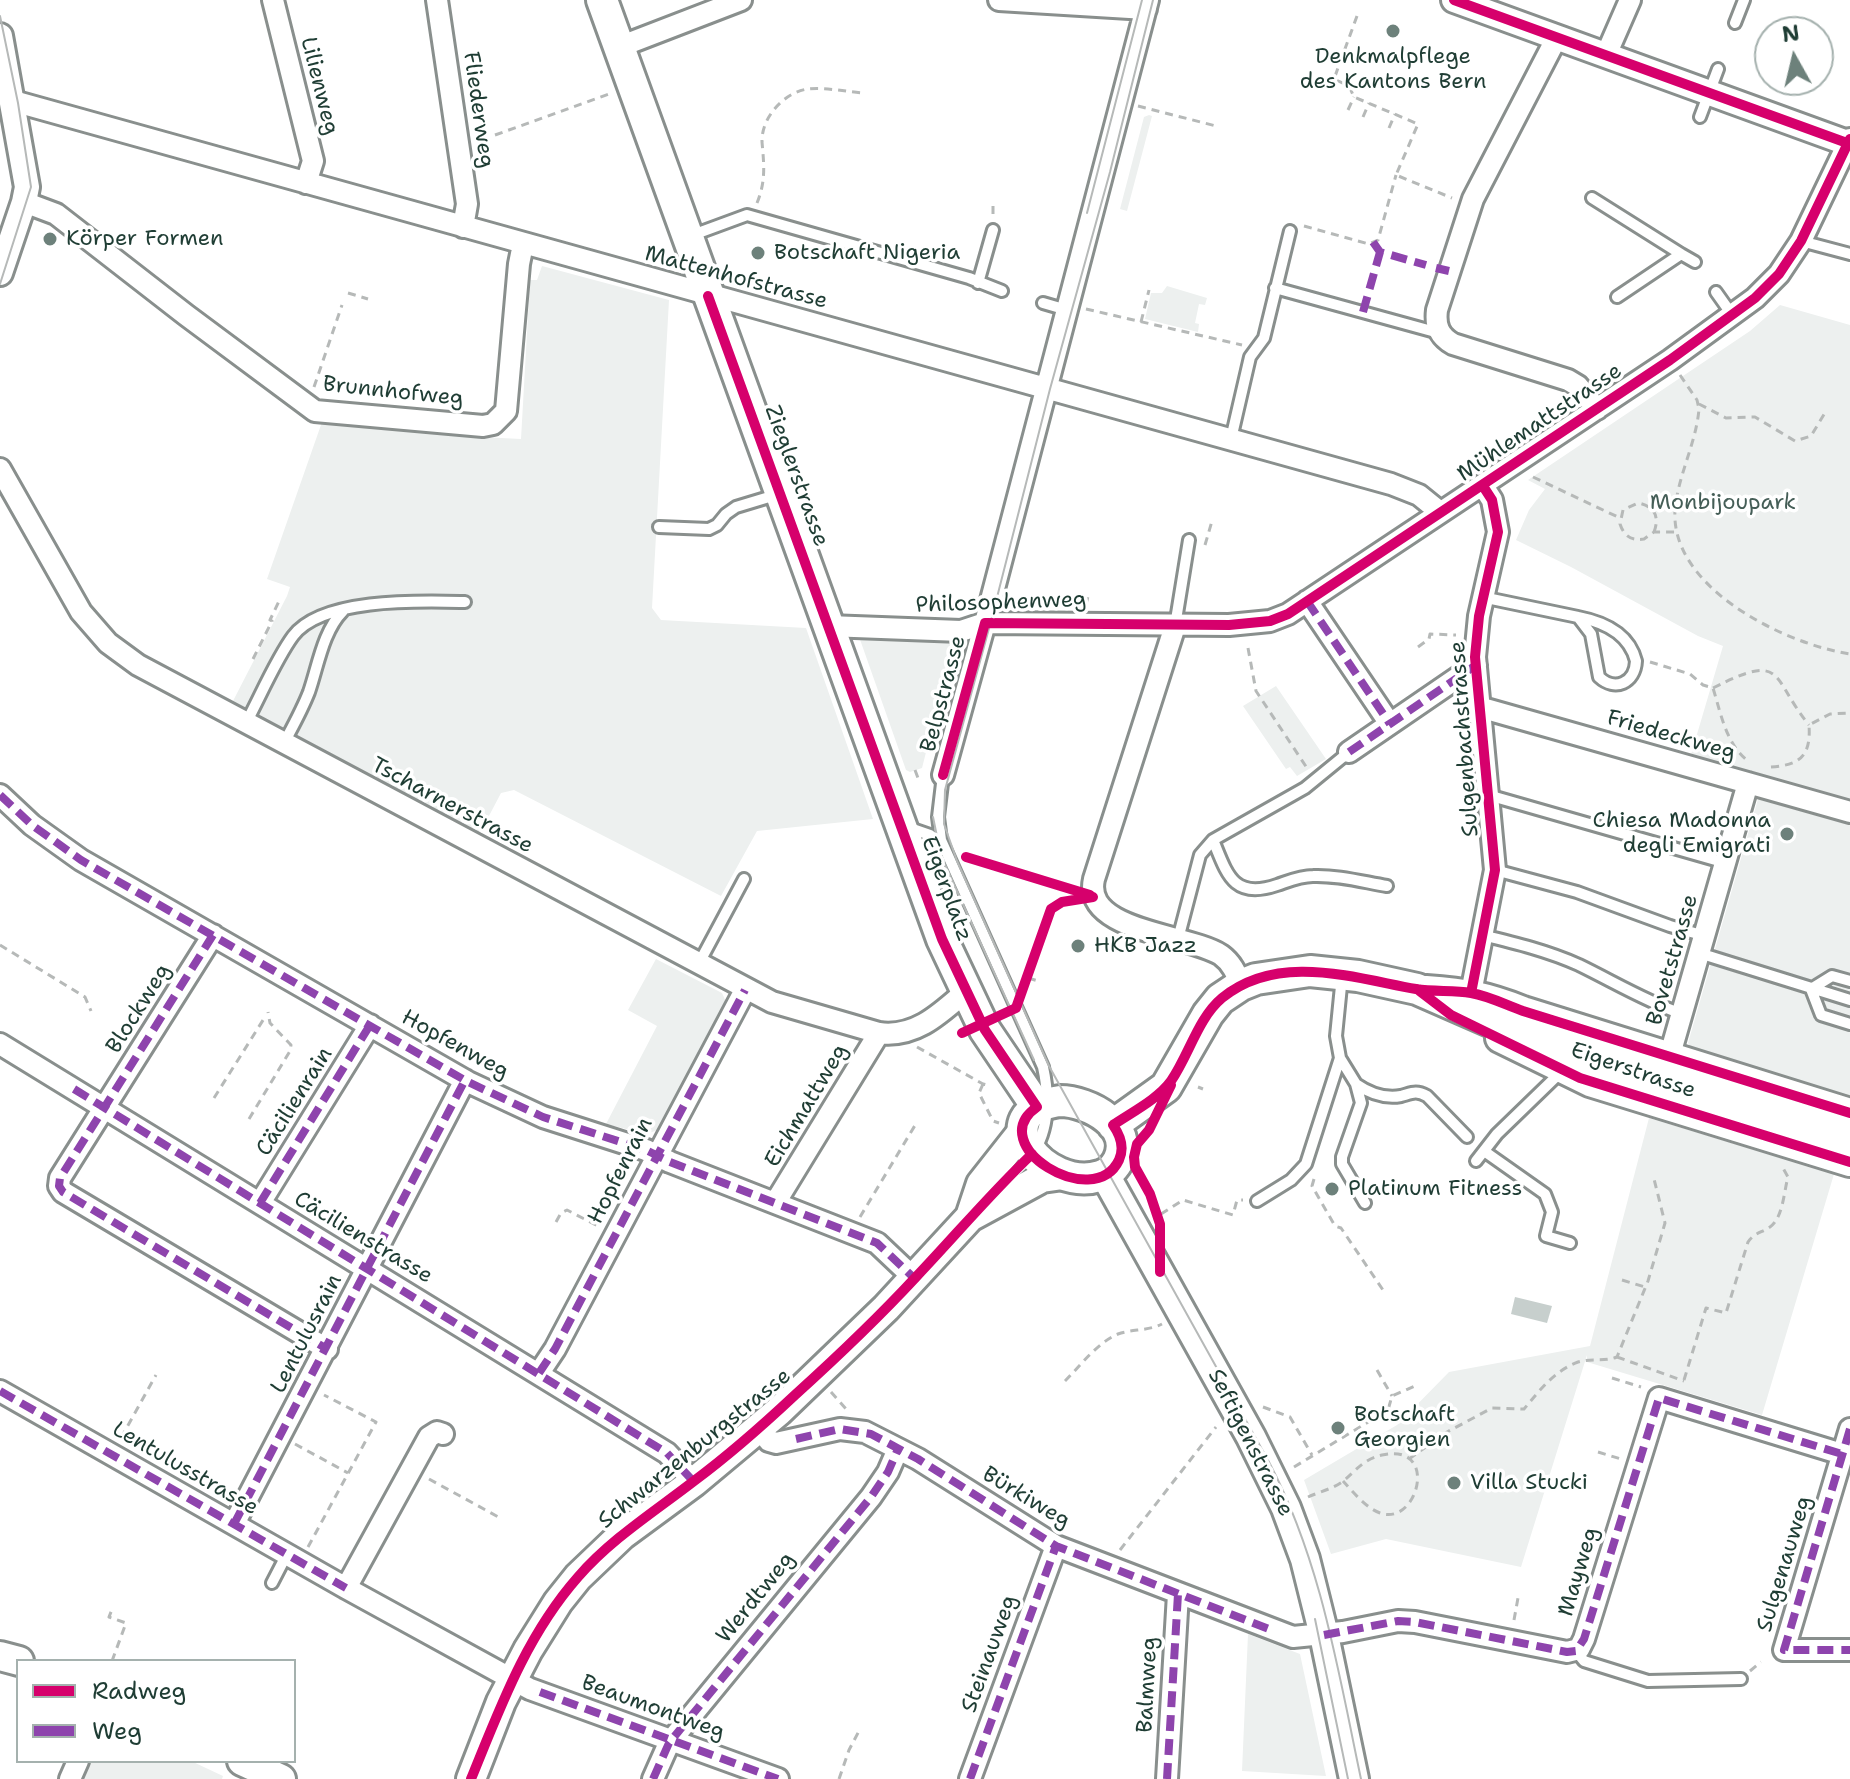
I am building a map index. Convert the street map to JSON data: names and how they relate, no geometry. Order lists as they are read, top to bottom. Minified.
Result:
{"streets":{"main road":["Zieglerstrasse","Eigerplatz","Eigerstrasse","Seftigenstrasse","Schwarzenburgstrasse"],"street":["Lilienweg","Fliederweg","Mattenhofstrasse","Brunnhofweg","Mühlemattstrasse","Philosophenweg","Belpstrasse","Friedeckweg","Sulgenbachstrasse","Tscharnerstrasse","Bovetstrasse","Blockweg","Hopfenweg","Cäcilienrain","Eichmattweg","Hopfenrain","Cäcilienstrasse","Lentulusrain","Lentulusstrasse","Bürkiweg","Sulgenauweg","Mayweg","Werdtweg","Steinauweg","Balmweg","Beaumontweg"]},"crossings":[["Lilienweg","Mattenhofstrasse"],["Fliederweg","Mattenhofstrasse"],["Mattenhofstrasse","Brunnhofweg"],["Mattenhofstrasse","Mühlemattstrasse"],["Mattenhofstrasse","Zieglerstrasse"],["Mattenhofstrasse","Belpstrasse"],["Mühlemattstrasse","Philosophenweg"],["Mühlemattstrasse","Sulgenbachstrasse"],["Zieglerstrasse","Philosophenweg"],["Zieglerstrasse","Eigerplatz"],["Philosophenweg","Belpstrasse"],["Friedeckweg","Sulgenbachstrasse"],["Friedeckweg","Bovetstrasse"],["Sulgenbachstrasse","Bovetstrasse"],["Sulgenbachstrasse","Eigerstrasse"],["Tscharnerstrasse","Eichmattweg"],["Tscharnerstrasse","Hopfenrain"],["Eigerplatz","Eigerstrasse"],["Eigerplatz","Seftigenstrasse"],["Eigerplatz","Schwarzenburgstrasse"],["Bovetstrasse","Eigerstrasse"],["Blockweg","Hopfenweg"],["Blockweg","Cäcilienstrasse"],["Blockweg","Lentulusrain"],["Hopfenweg","Cäcilienrain"],["Hopfenweg","Eichmattweg"],["Hopfenweg","Hopfenrain"],["Hopfenweg","Lentulusrain"],["Hopfenweg","Schwarzenburgstrasse"],["Eigerstrasse","Seftigenstrasse"],["Eigerstrasse","Schwarzenburgstrasse"],["Cäcilienrain","Cäcilienstrasse"],["Hopfenrain","Cäcilienstrasse"],["Cäcilienstrasse","Lentulusrain"],["Cäcilienstrasse","Schwarzenburgstrasse"],["Lentulusrain","Lentulusstrasse"],["Seftigenstrasse","Schwarzenburgstrasse"],["Seftigenstrasse","Bürkiweg"],["Seftigenstrasse","Mayweg"],["Schwarzenburgstrasse","Lentulusstrasse"],["Schwarzenburgstrasse","Bürkiweg"],["Schwarzenburgstrasse","Beaumontweg"],["Lentulusstrasse","Beaumontweg"],["Bürkiweg","Mayweg"],["Bürkiweg","Werdtweg"],["Bürkiweg","Steinauweg"],["Bürkiweg","Balmweg"],["Sulgenauweg","Mayweg"],["Werdtweg","Beaumontweg"]],"parks":["Monbijoupark"],"places":["Denkmalpflege des Kantons Bern","Körper Formen","Botschaft Nigeria","Chiesa Madonna degli Emigrati","HKB Jazz","Platinum Fitness","Botschaft Georgien","Villa Stucki"],"legend":["Radweg","Weg"],"north":"top"}
